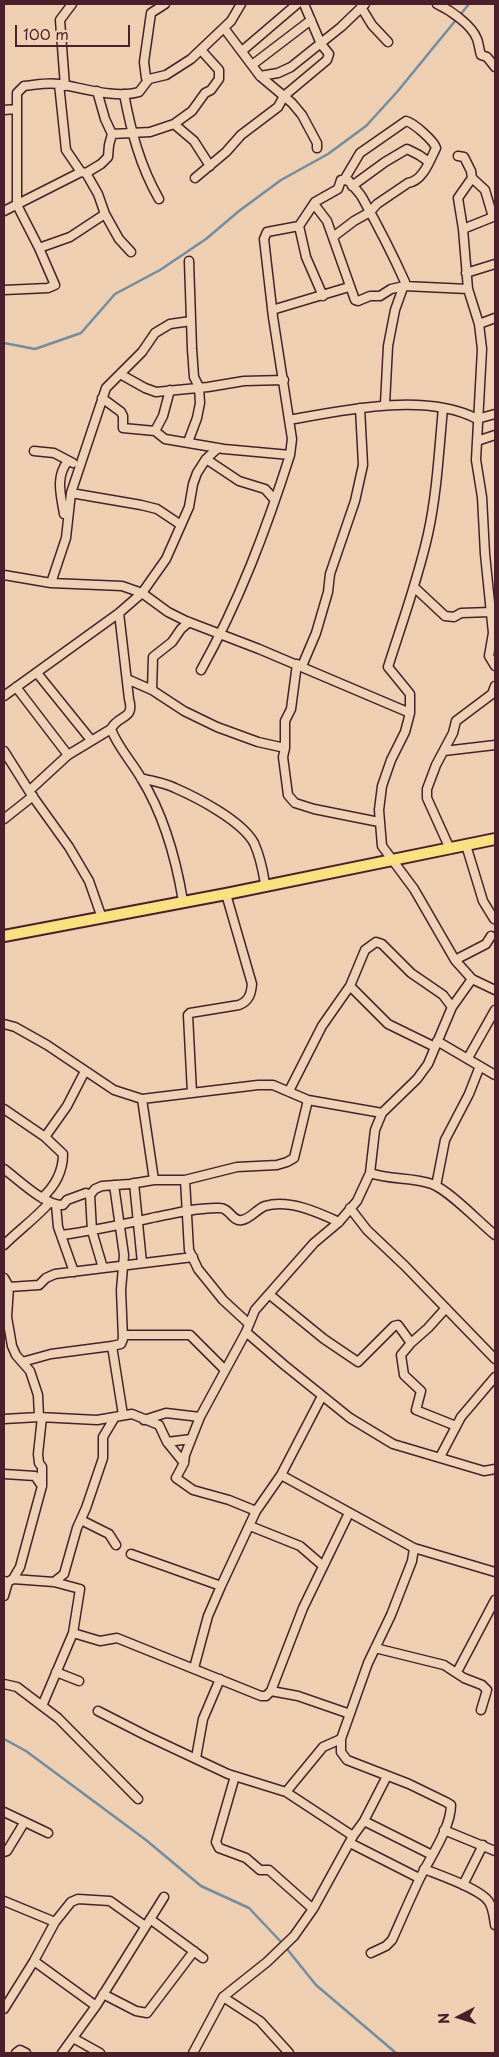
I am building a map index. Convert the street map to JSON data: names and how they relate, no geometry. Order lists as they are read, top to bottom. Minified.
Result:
{"scale_bar":"100 m","north":"left"}
